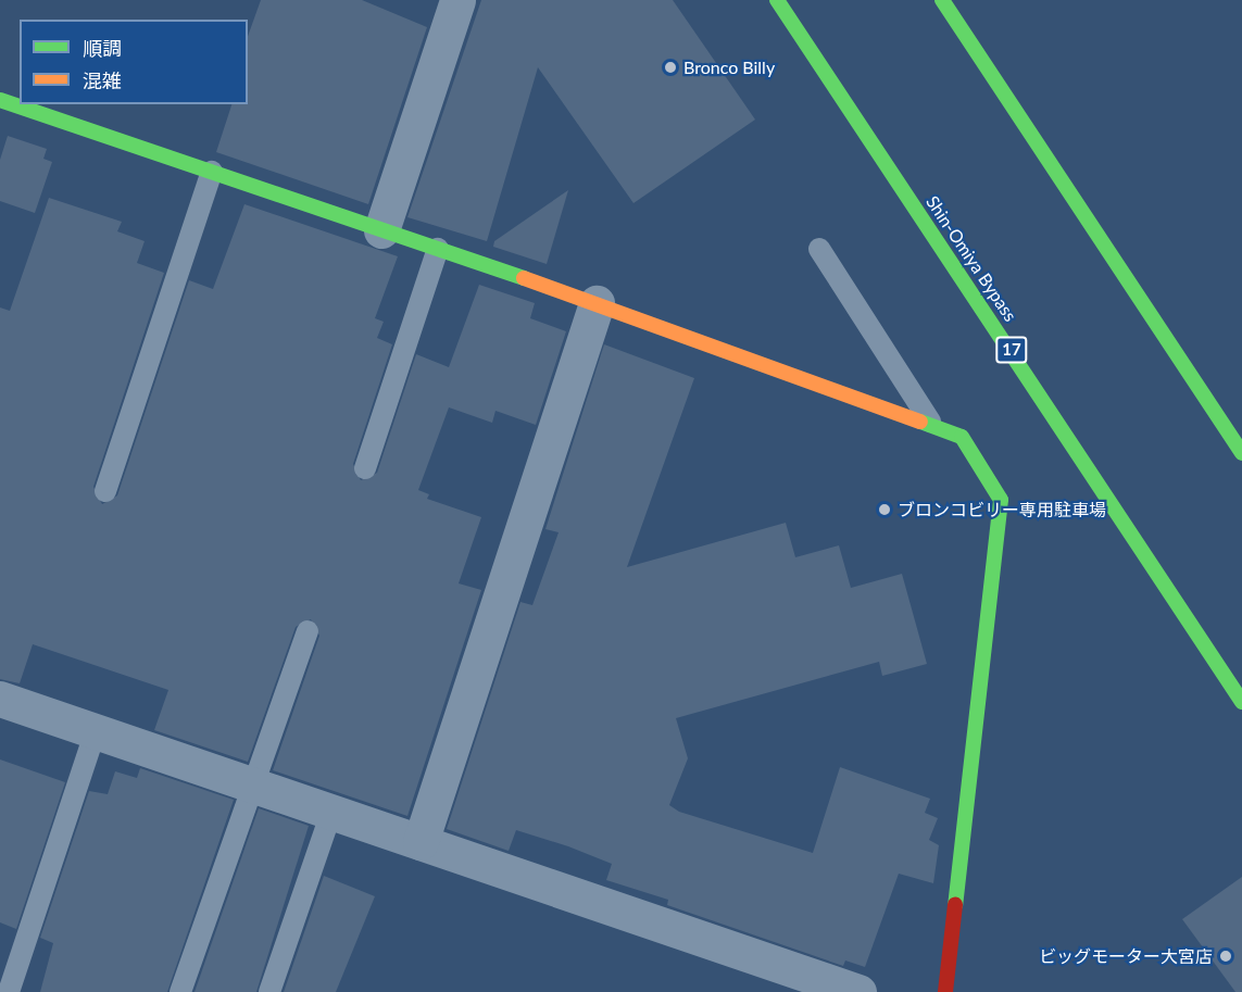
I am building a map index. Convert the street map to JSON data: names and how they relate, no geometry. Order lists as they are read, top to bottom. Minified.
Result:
{"streets":{"main road":["Shin-Omiya Bypass","17"]},"places":["Bronco Billy","ブロンコビリー専用駐車場","ビッグモーター大宮店"],"legend":["順調","混雑"]}
